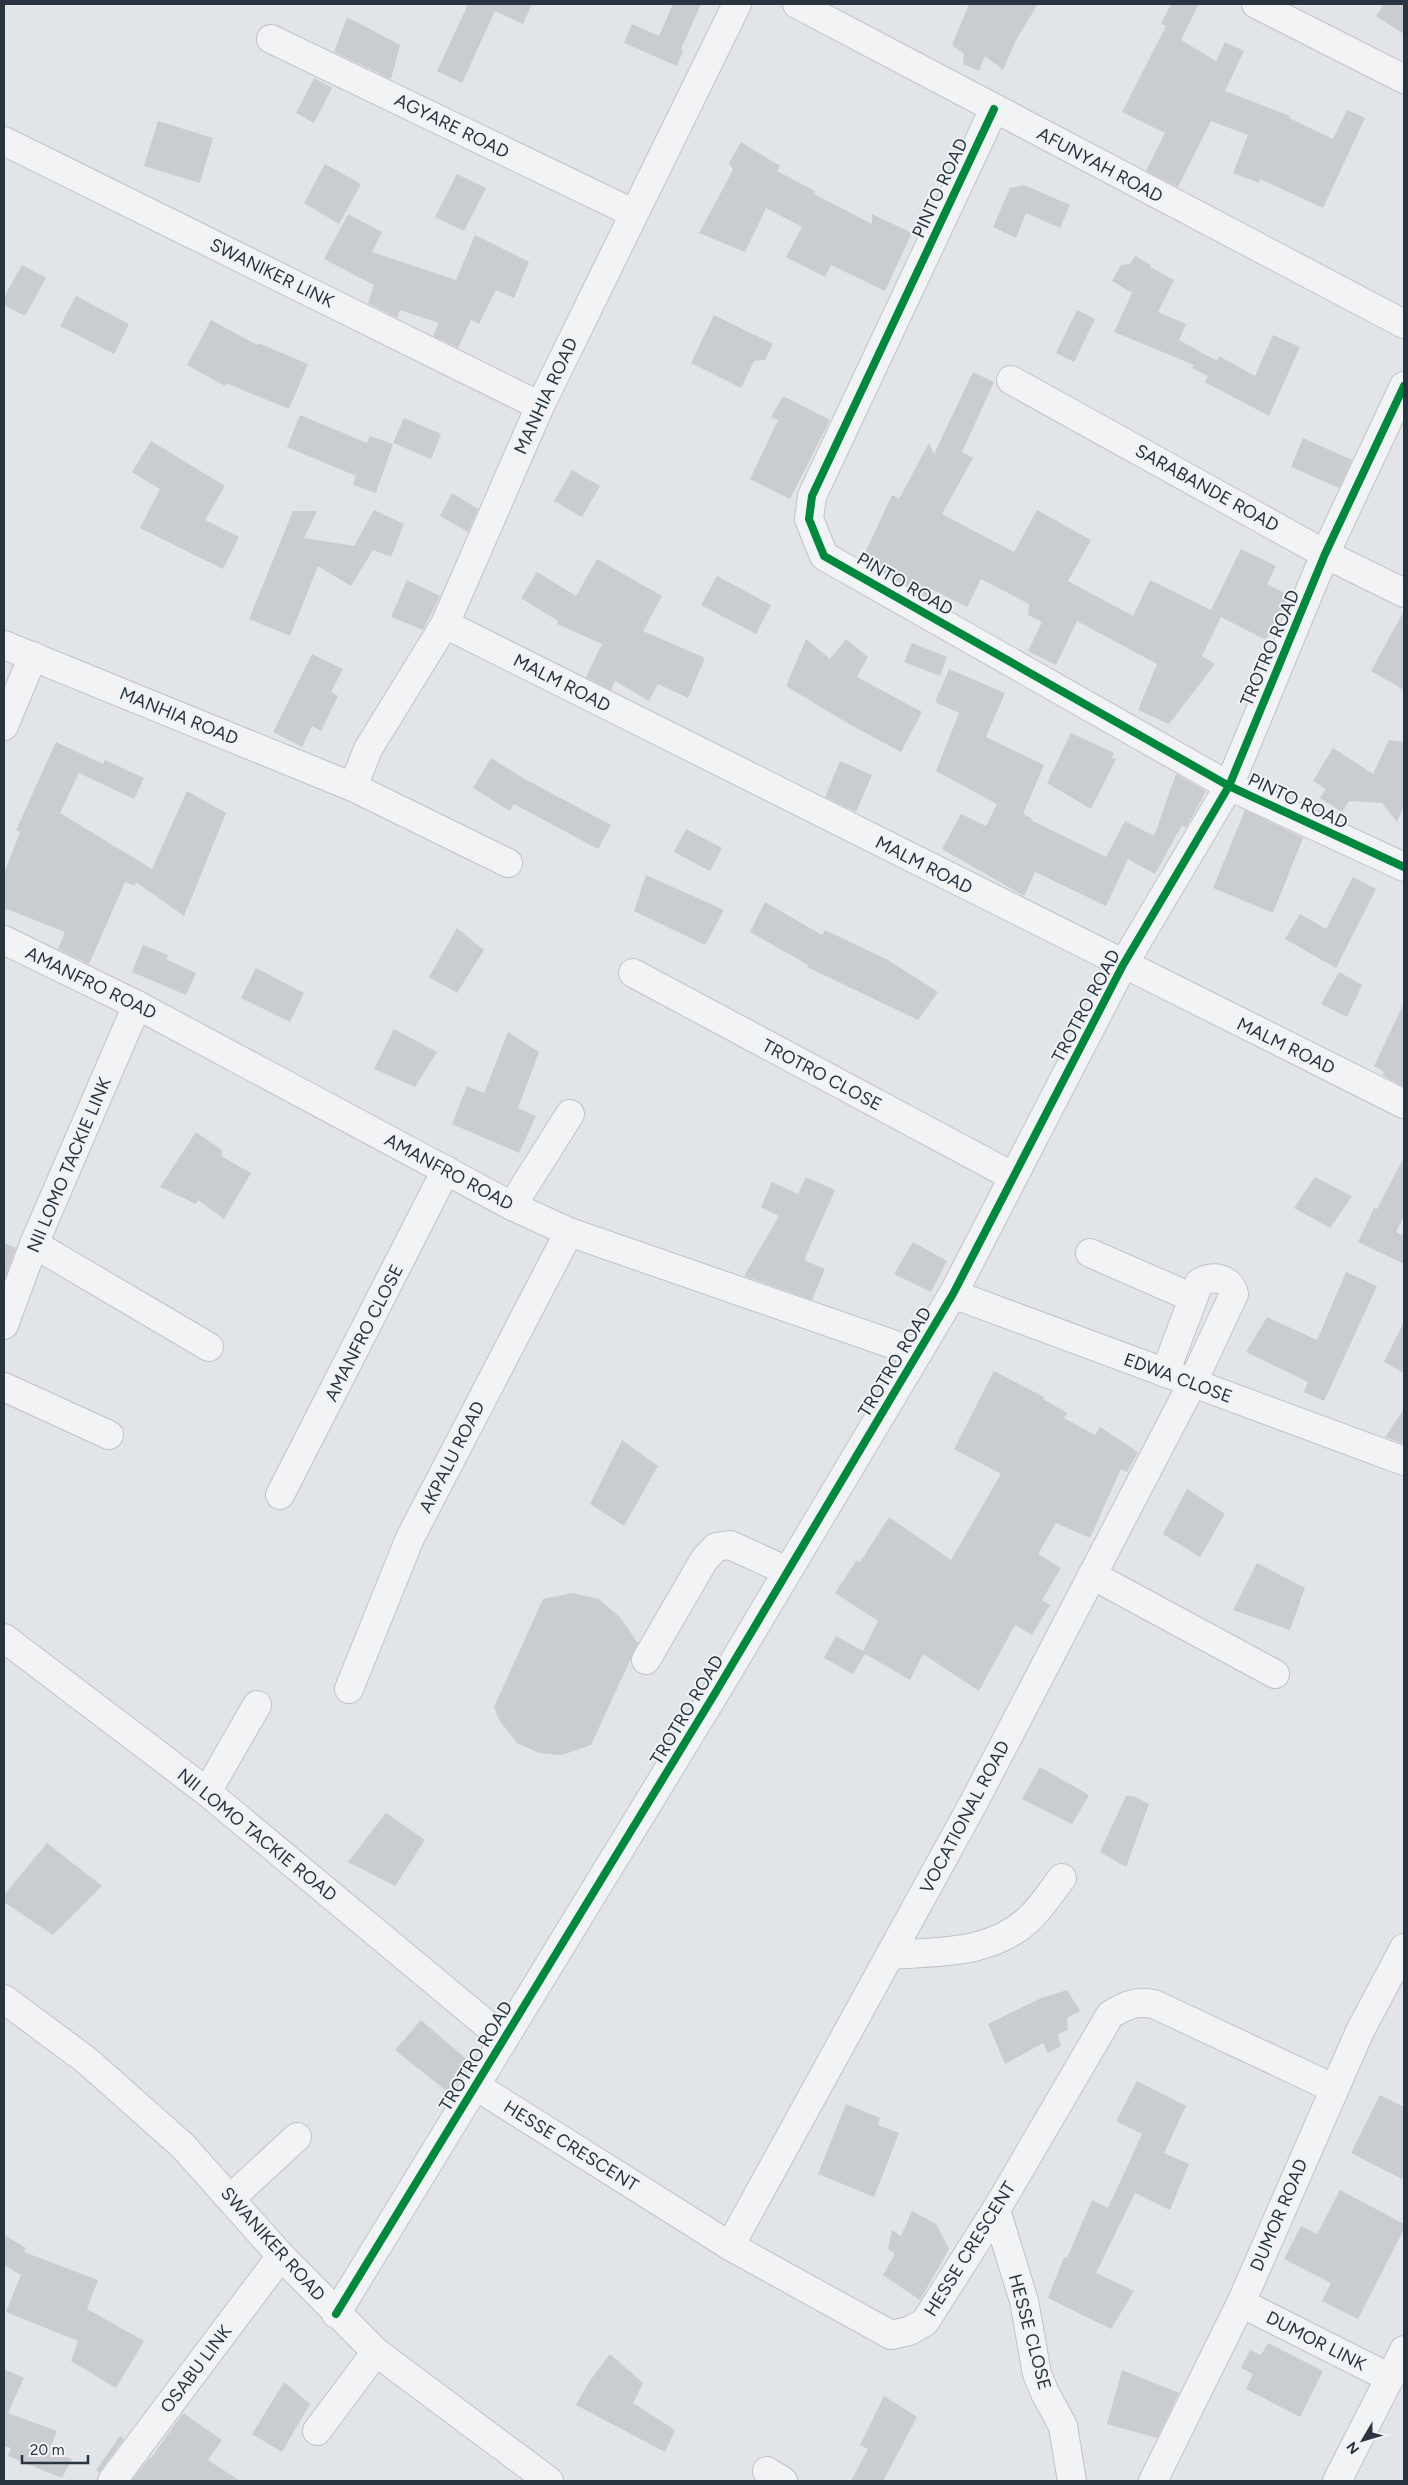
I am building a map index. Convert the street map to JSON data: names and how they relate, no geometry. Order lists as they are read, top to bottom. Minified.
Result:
{"streets":{"street":["AGYARE ROAD","AFUNYAH ROAD","PINTO ROAD","SWANIKER LINK","MANHIA ROAD","SARABANDE ROAD","TROTRO ROAD","MALM ROAD","AMANFRO ROAD","TROTRO CLOSE","NII LOMO TACKIE LINK","AMANFRO CLOSE","EDWA CLOSE","AKPALU ROAD","VOCATIONAL ROAD","NII LOMO TACKIE ROAD","HESSE CRESCENT","DUMOR ROAD","SWANIKER ROAD","HESSE CLOSE","DUMOR LINK","OSABU LINK"]},"crossings":[["AGYARE ROAD","MANHIA ROAD"],["AFUNYAH ROAD","PINTO ROAD"],["PINTO ROAD","TROTRO ROAD"],["SWANIKER LINK","MANHIA ROAD"],["MANHIA ROAD","MALM ROAD"],["SARABANDE ROAD","TROTRO ROAD"],["TROTRO ROAD","MALM ROAD"],["TROTRO ROAD","AMANFRO ROAD"],["TROTRO ROAD","TROTRO CLOSE"],["TROTRO ROAD","EDWA CLOSE"],["TROTRO ROAD","NII LOMO TACKIE ROAD"],["TROTRO ROAD","HESSE CRESCENT"],["TROTRO ROAD","SWANIKER ROAD"],["AMANFRO ROAD","NII LOMO TACKIE LINK"],["AMANFRO ROAD","AMANFRO CLOSE"],["AMANFRO ROAD","AKPALU ROAD"],["EDWA CLOSE","VOCATIONAL ROAD"],["VOCATIONAL ROAD","HESSE CRESCENT"],["HESSE CRESCENT","DUMOR ROAD"],["HESSE CRESCENT","HESSE CLOSE"],["DUMOR ROAD","DUMOR LINK"],["SWANIKER ROAD","OSABU LINK"]],"scale_bar":"20 m","north":"bottom left"}
